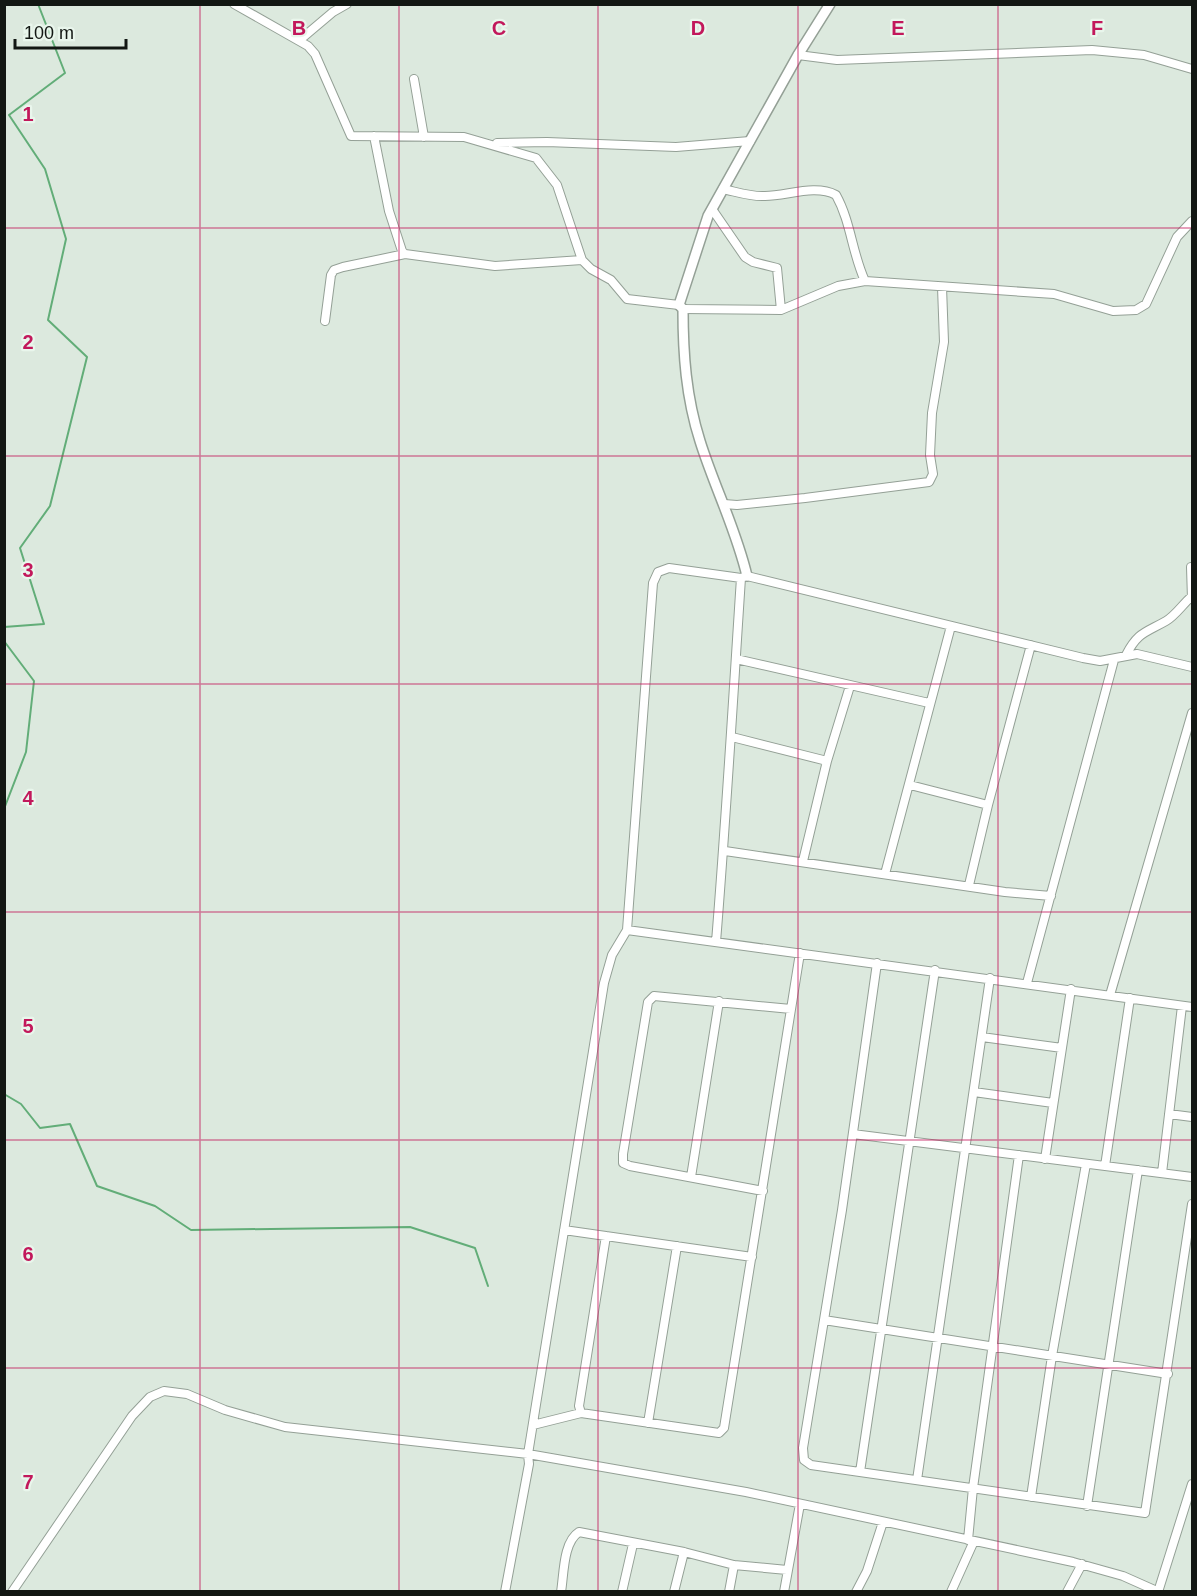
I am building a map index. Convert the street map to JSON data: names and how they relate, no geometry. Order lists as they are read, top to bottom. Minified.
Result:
{"scale_bar":"100 m","grid":{"columns":["B","C","D","E","F"],"rows":["1","2","3","4","5","6","7"]}}
